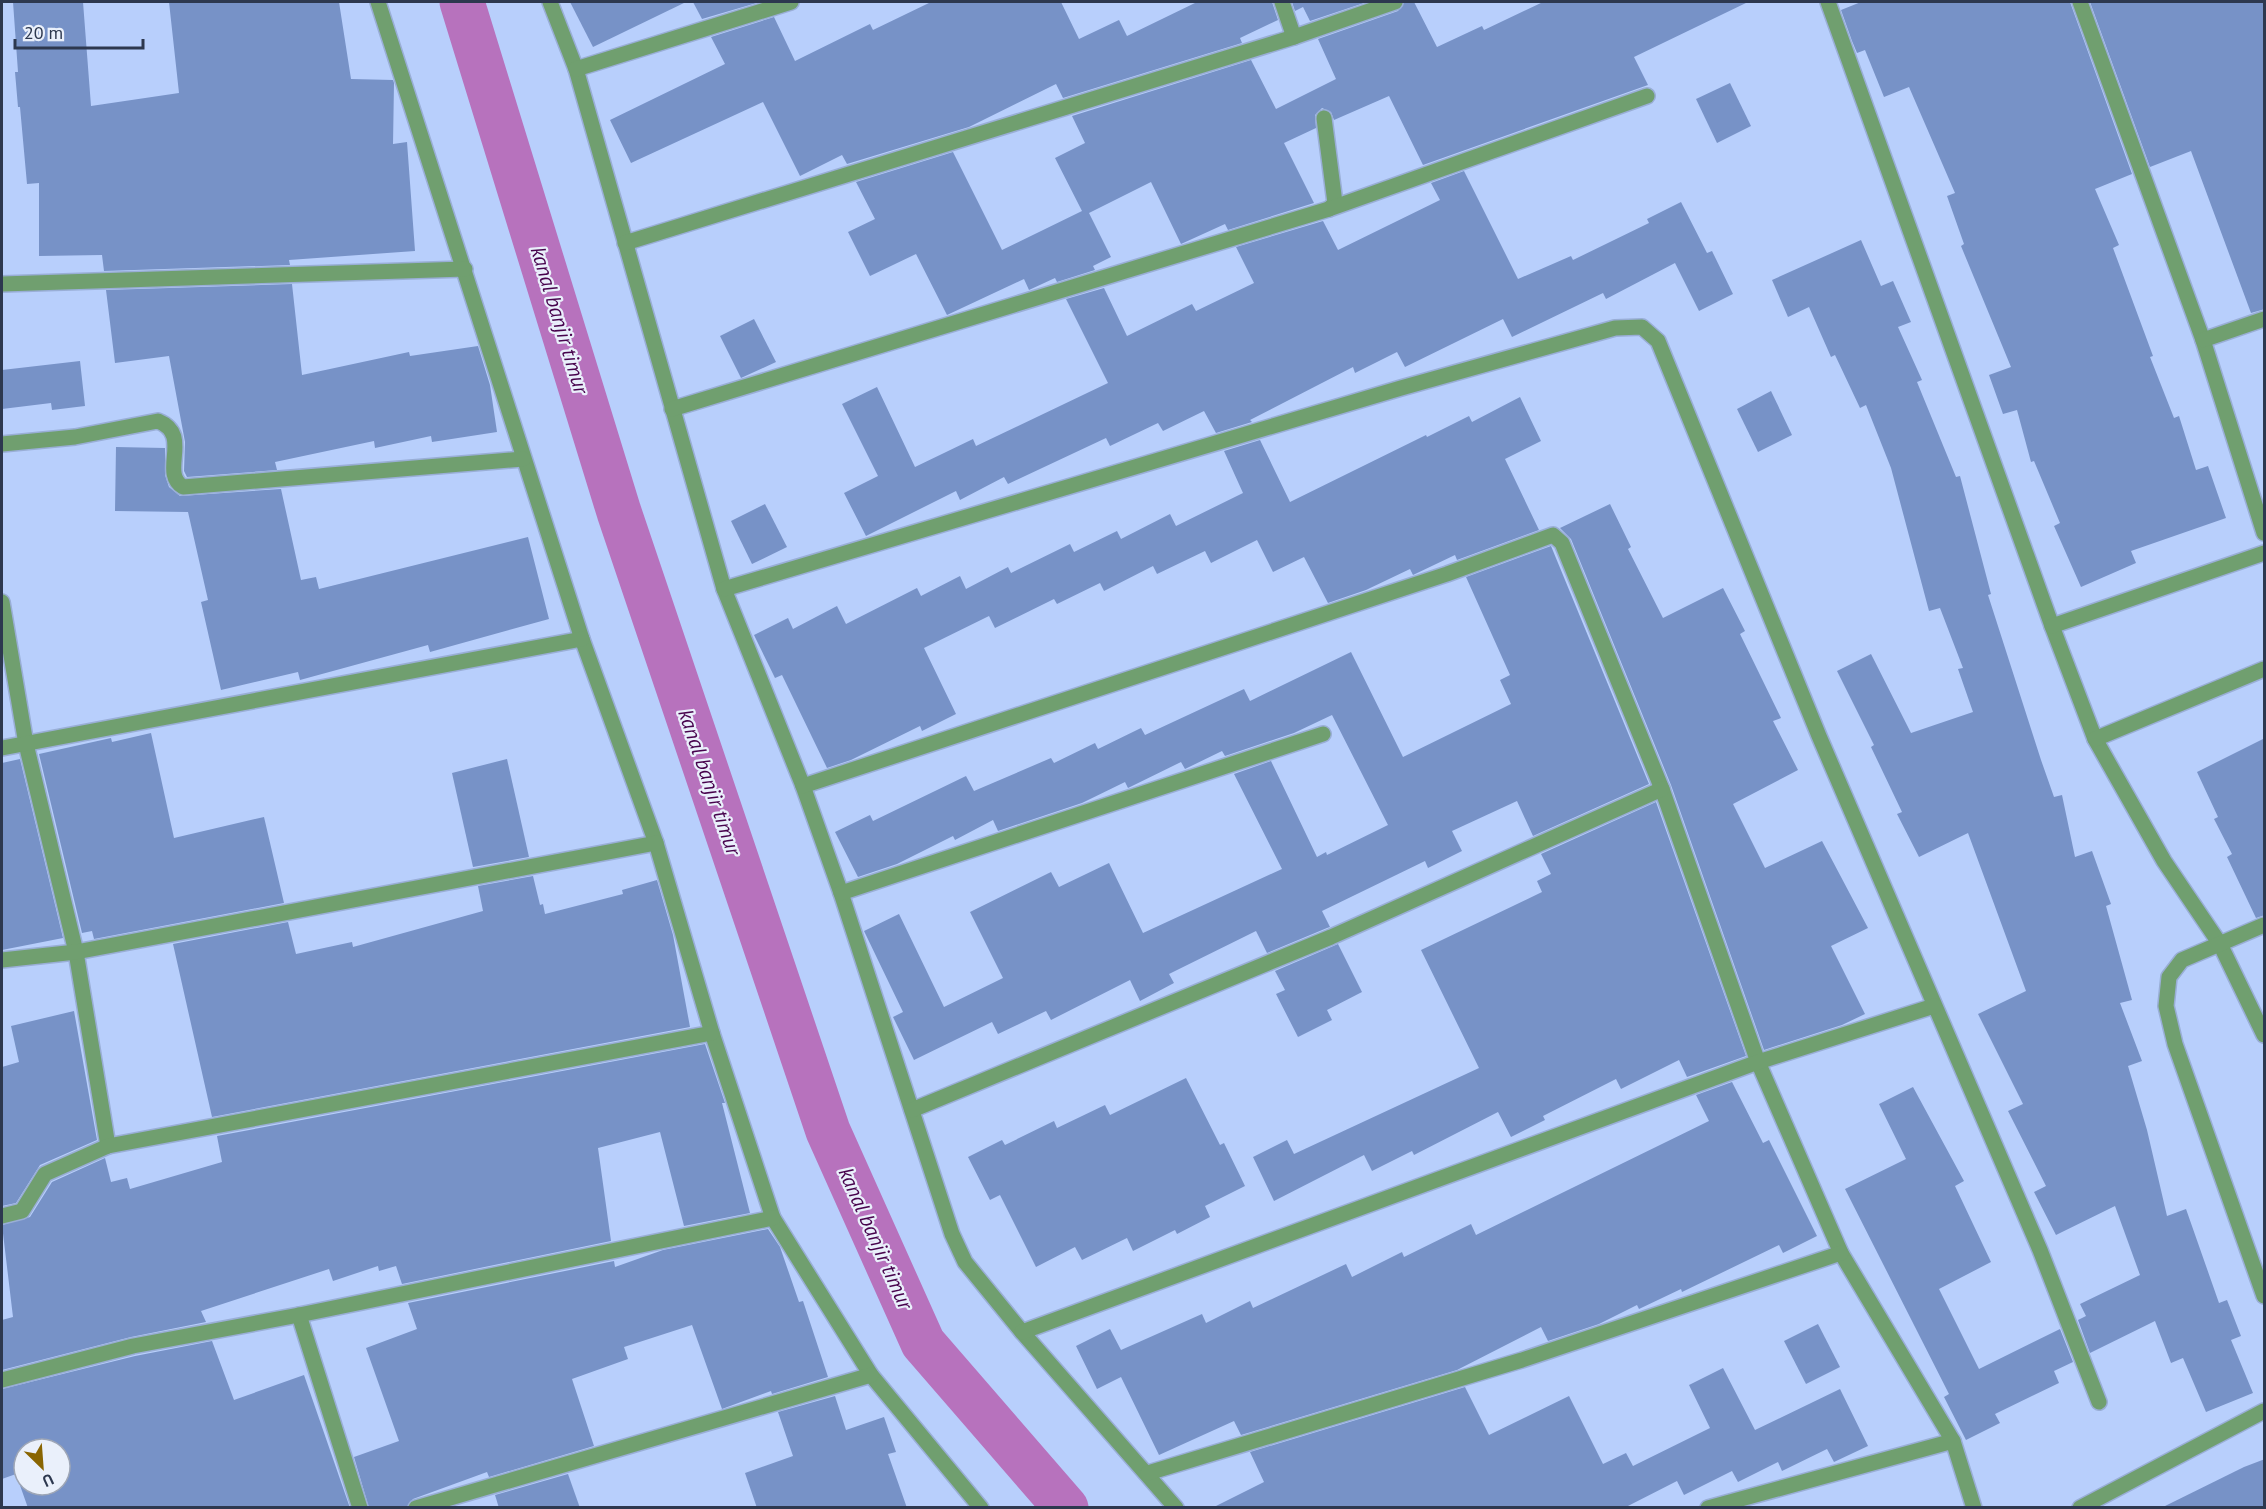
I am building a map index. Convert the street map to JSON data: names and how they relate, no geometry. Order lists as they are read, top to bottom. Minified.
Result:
{"water":["kanal banjir timur"],"scale_bar":"20 m","north":"bottom right"}
